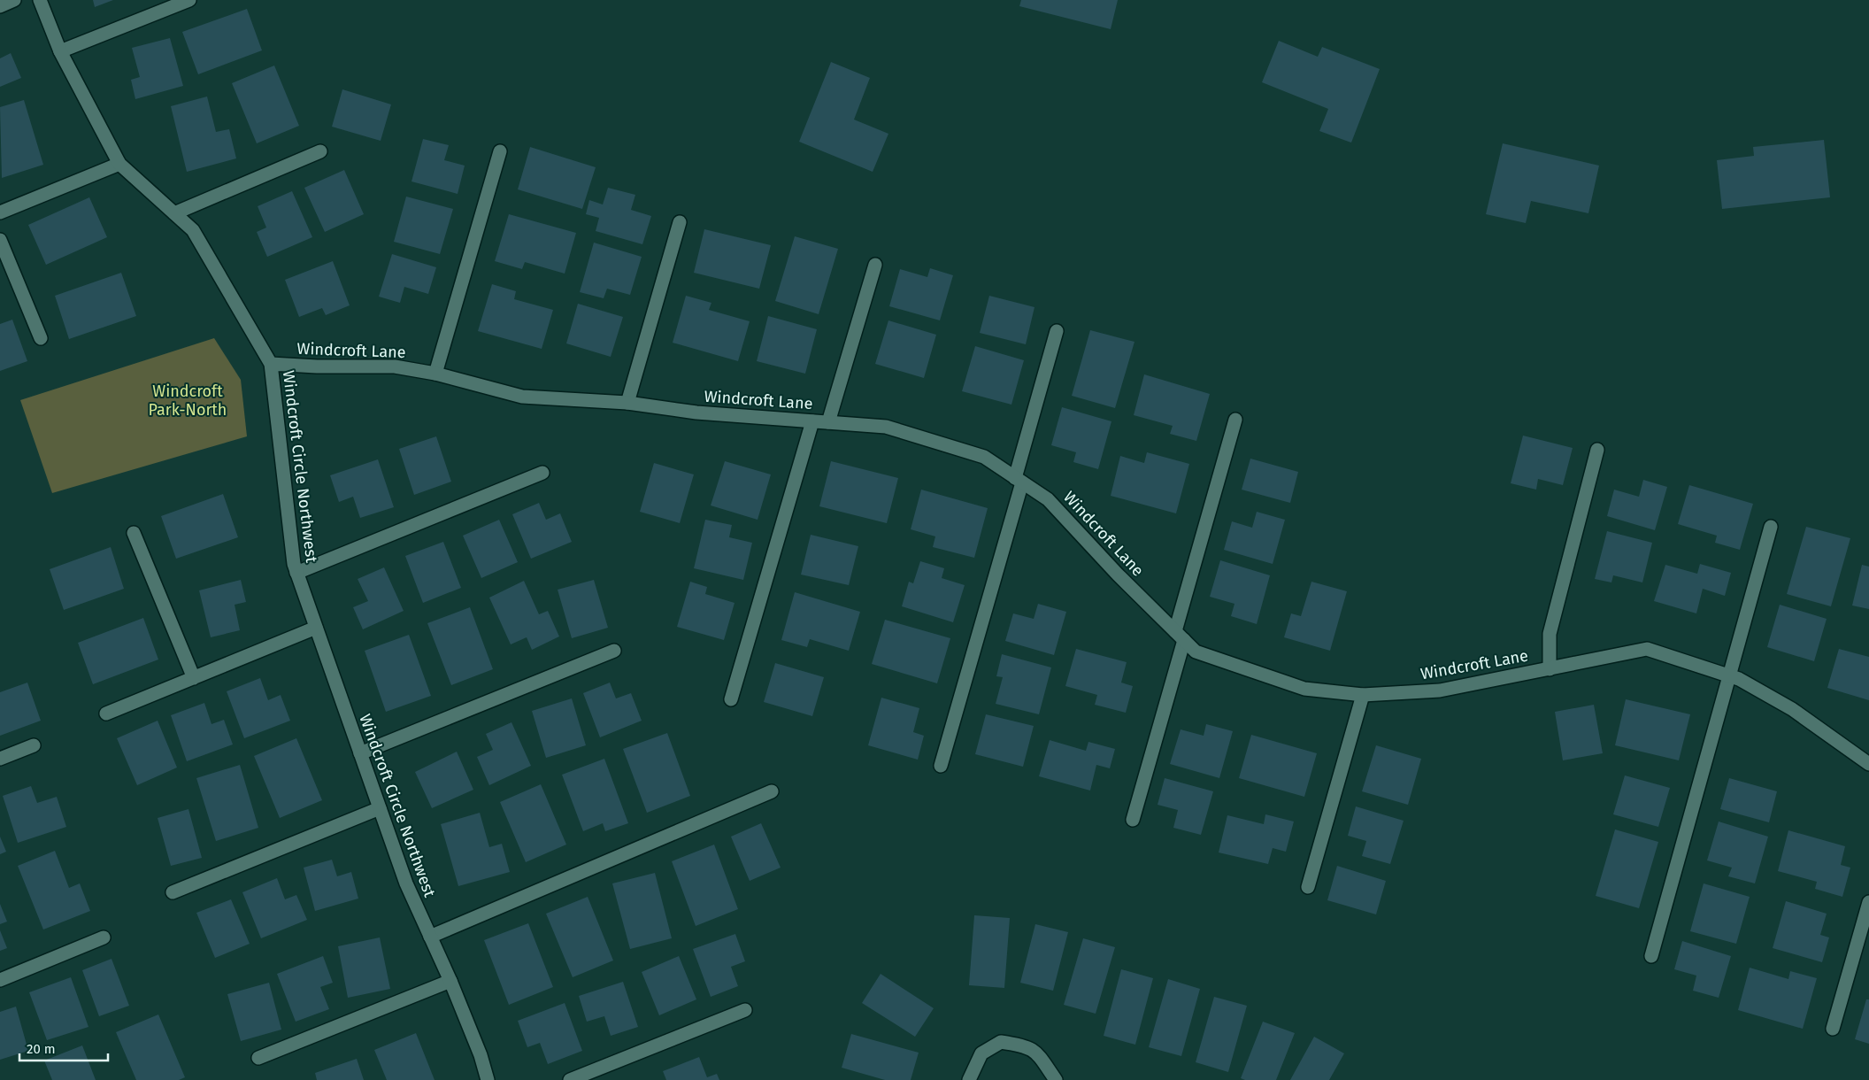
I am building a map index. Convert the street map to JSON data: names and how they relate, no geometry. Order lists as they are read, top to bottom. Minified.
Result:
{"streets":{"street":["Windcroft Lane","Windcroft Circle Northwest"]},"crossings":[["Windcroft Lane","Windcroft Circle Northwest"]],"parks":["Windcroft Park-North"],"scale_bar":"20 m"}
